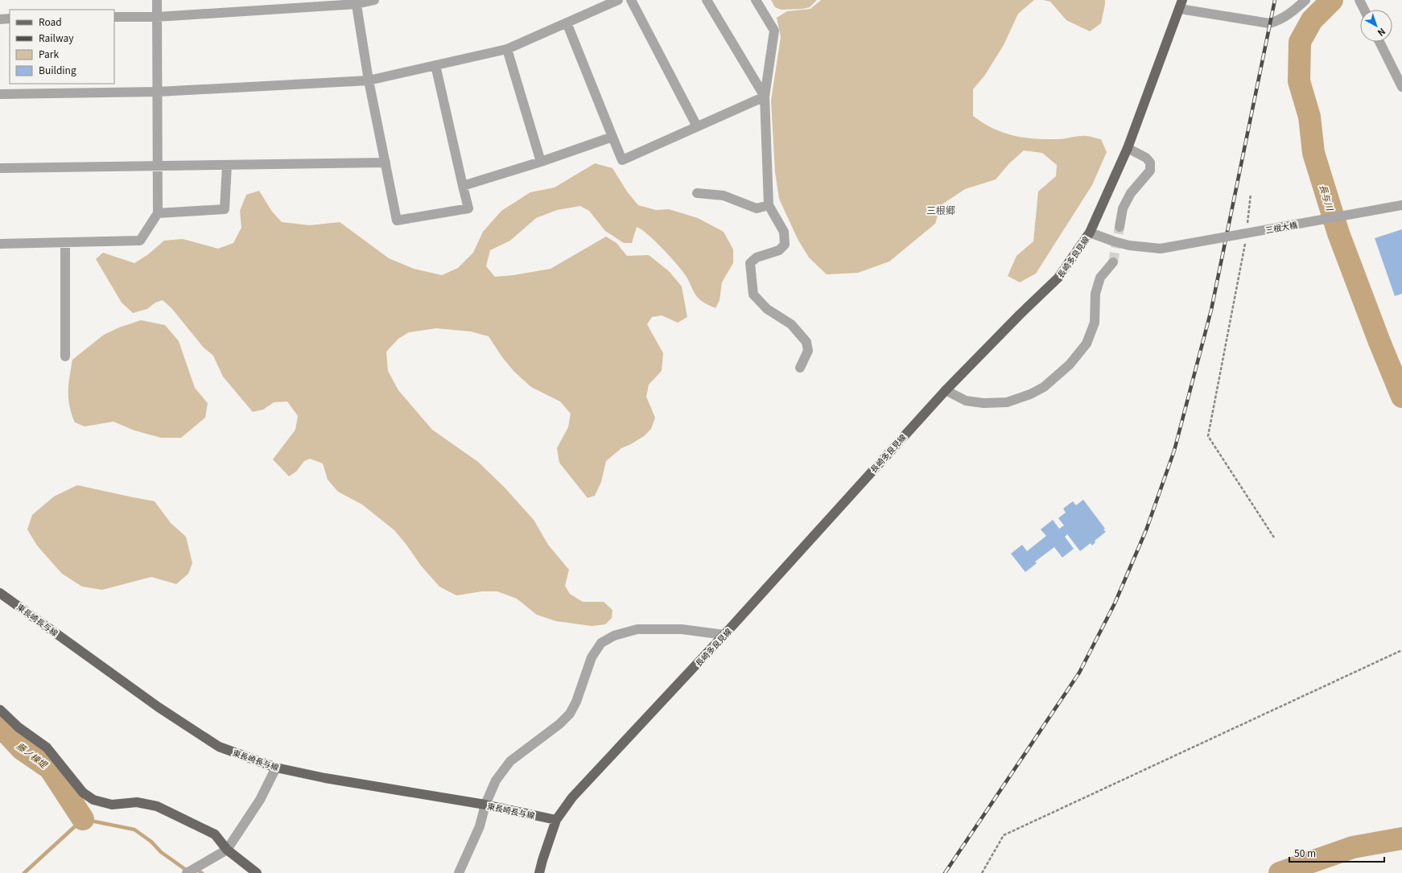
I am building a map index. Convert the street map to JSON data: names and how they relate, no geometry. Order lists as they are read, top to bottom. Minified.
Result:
{"streets":{"main road":["長崎多良見線","東長崎長与線"],"street":["三根大橋"]},"crossings":[["三根大橋","長崎多良見線"],["長崎多良見線","東長崎長与線"]],"districts":["三根郷"],"water":["長与川","藤ノ棟堤"],"legend":["Road","Railway","Park","Building"],"scale_bar":"50 m","north":"bottom right"}
